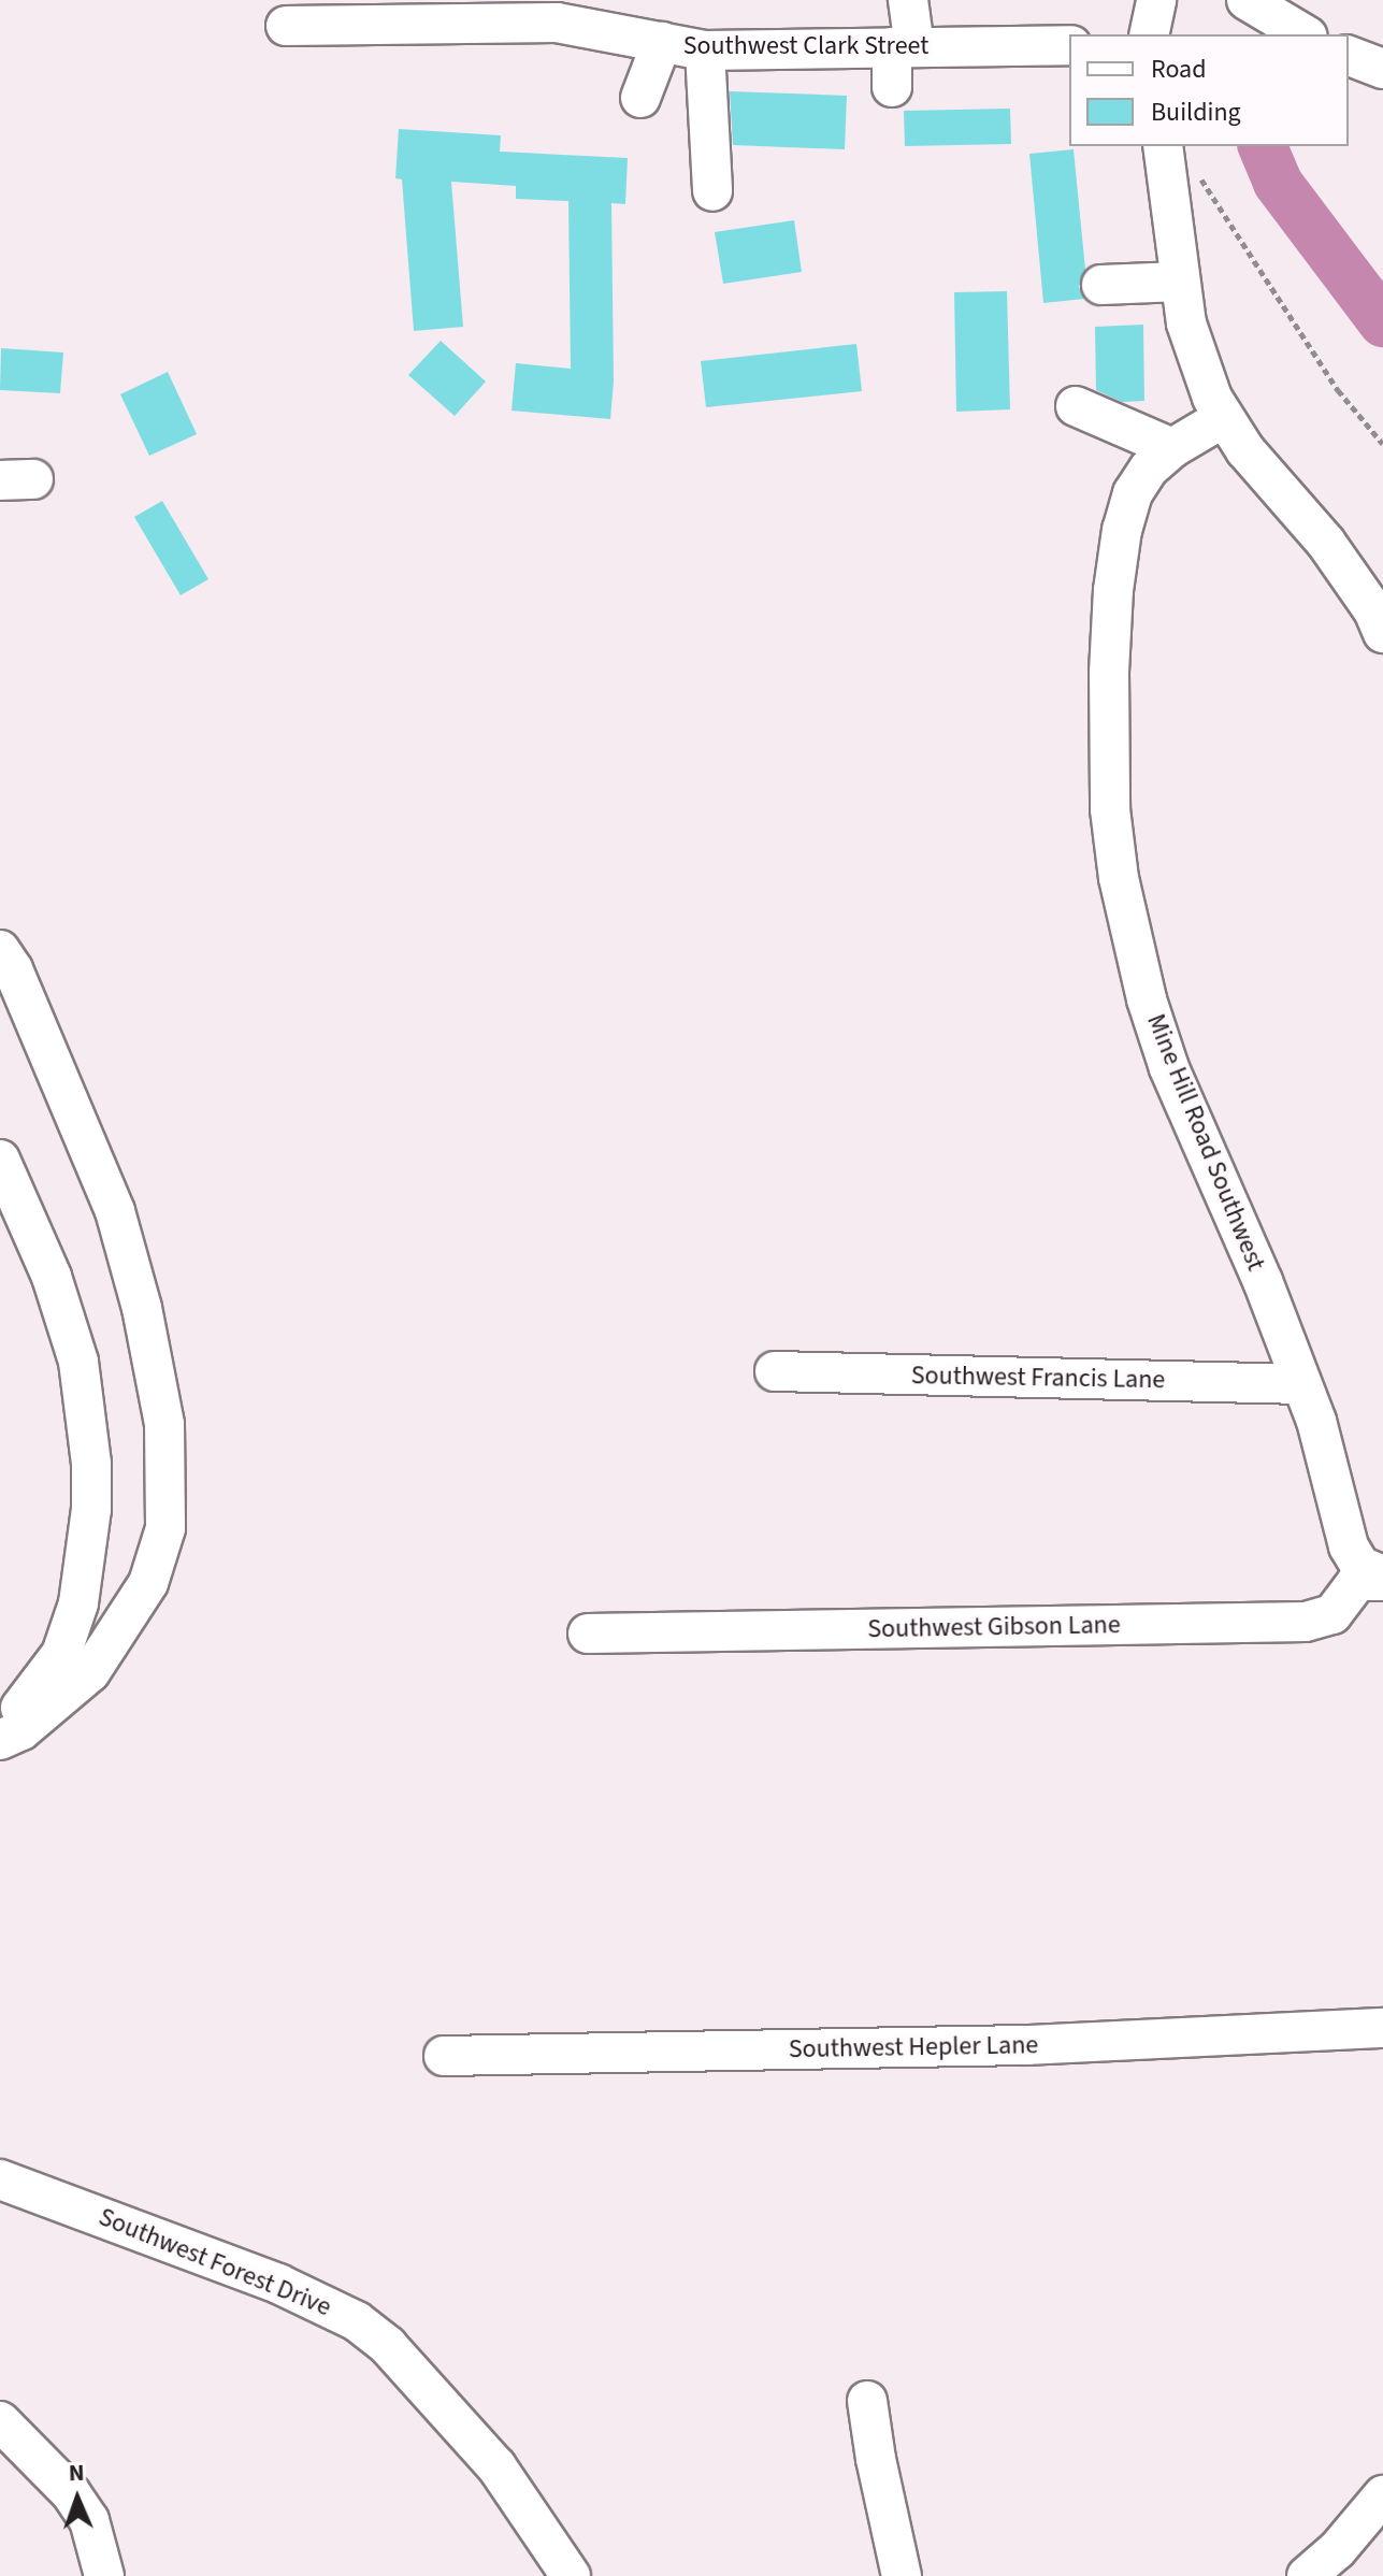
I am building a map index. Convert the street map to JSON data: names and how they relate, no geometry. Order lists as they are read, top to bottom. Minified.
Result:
{"streets":{"street":["Southwest Clark Street","Mine Hill Road Southwest","Southwest Francis Lane","Southwest Gibson Lane","Southwest Hepler Lane","Southwest Forest Drive"]},"crossings":[["Mine Hill Road Southwest","Southwest Francis Lane"],["Mine Hill Road Southwest","Southwest Gibson Lane"]],"legend":["Road","Building"],"north":"top"}
